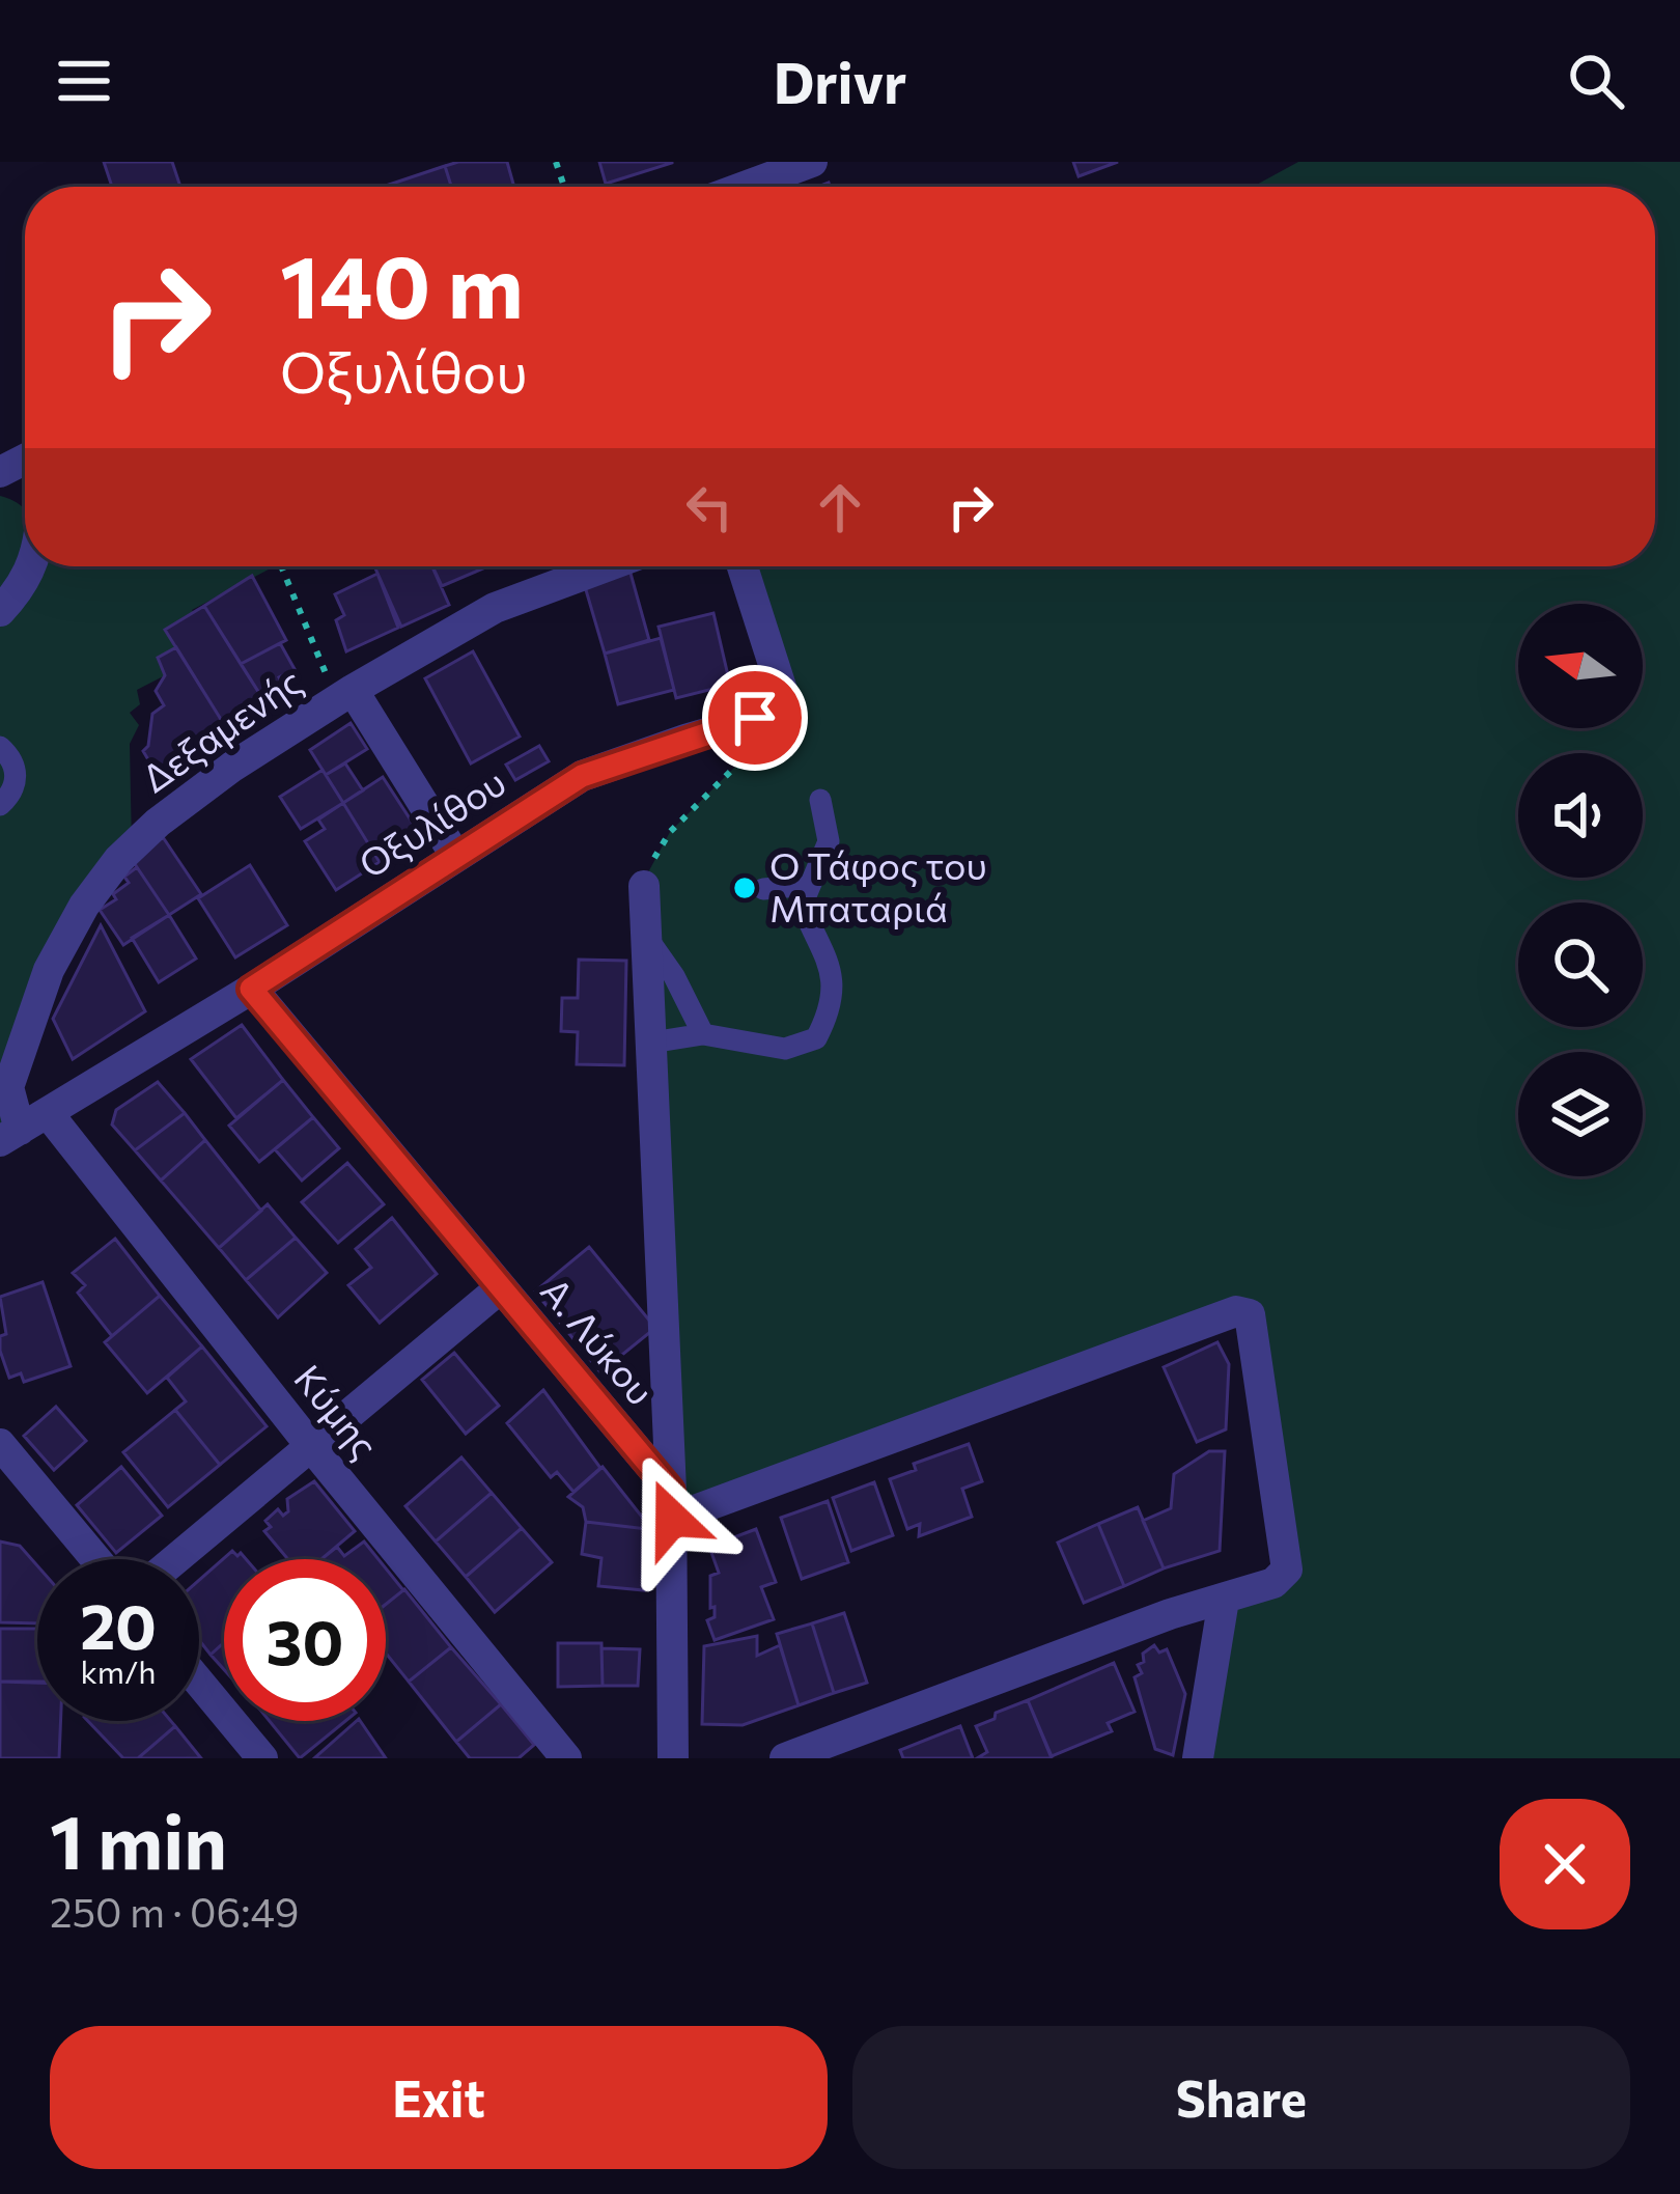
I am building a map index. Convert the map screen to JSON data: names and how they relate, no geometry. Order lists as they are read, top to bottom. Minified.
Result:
{"streets":{"street":["Δεξαμενής","Οξυλίθου","Α. Λύκου","Κύμης"]},"crossings":[["Δεξαμενής","Οξυλίθου"],["Οξυλίθου","Α. Λύκου"],["Οξυλίθου","Κύμης"]],"places":["Ο Τάφος του Μπαταριά"],"north":"left","page":{"header":"Drivr","turn":["140 m","Οξυλίθου"],"speed":"20 km/h","limit":"30","heading":["1 min","250 m · 06:49"],"buttons":["Exit","Share"]}}
